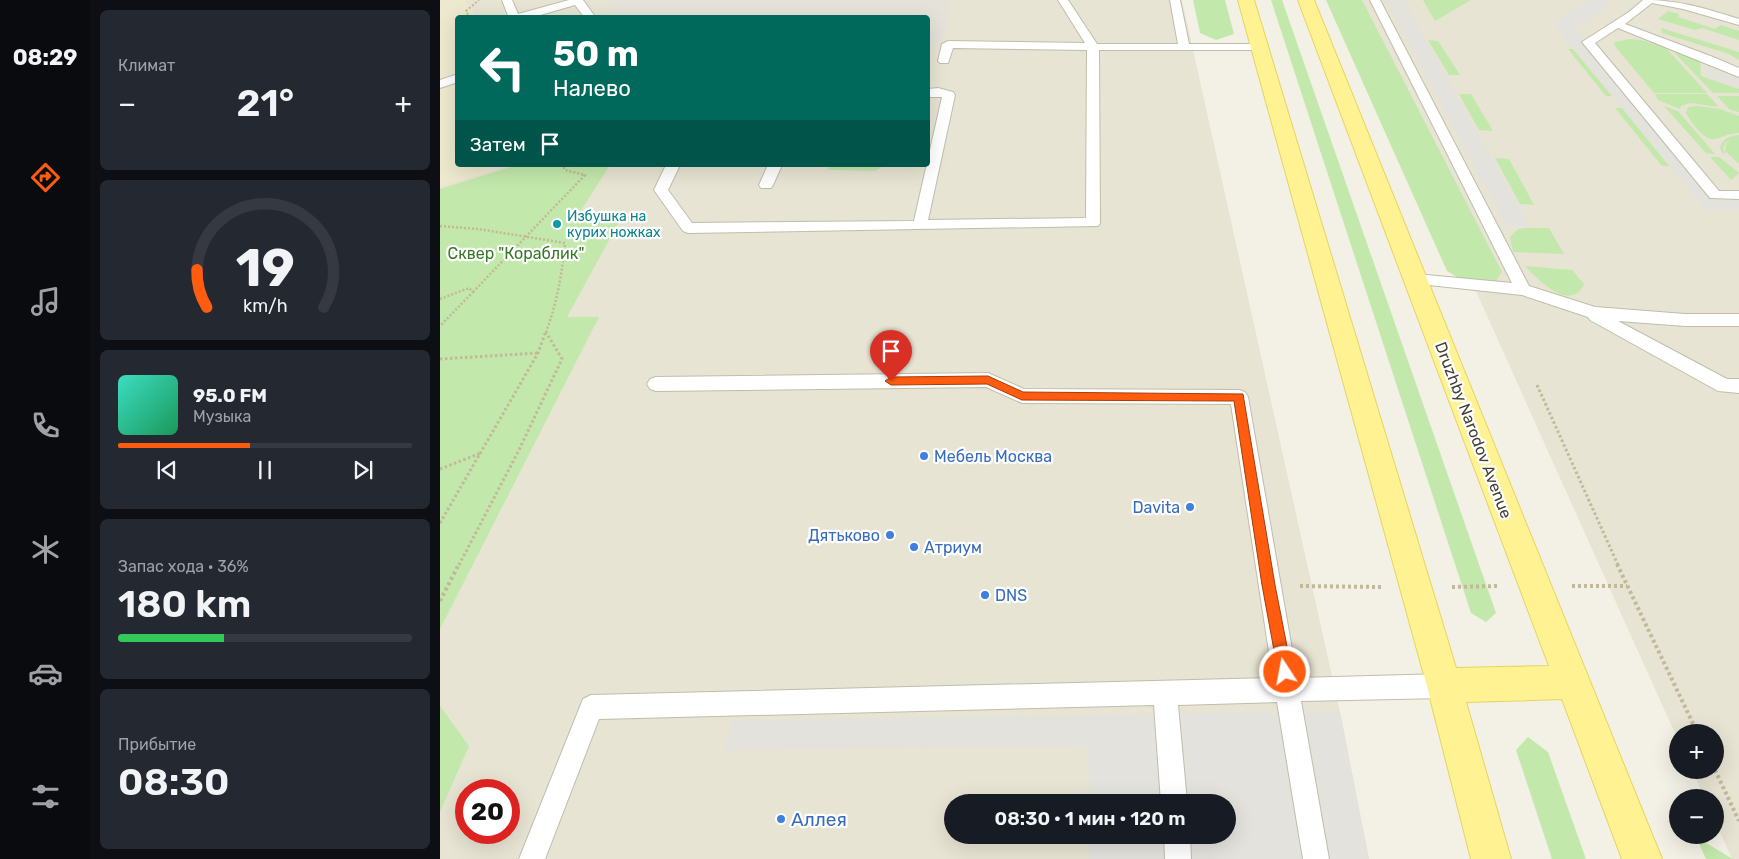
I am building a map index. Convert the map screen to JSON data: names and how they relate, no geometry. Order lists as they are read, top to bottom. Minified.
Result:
{"streets":{"main road":["Druzhby Narodov Avenue"]},"parks":["Сквер \"Кораблик\""],"places":["Избушка на курих ножках","Мебель Москва","Davita","Дятьково","Атриум","DNS","Аллея"],"page":{"tabs":"08:29","tile":["Климат",["Запас хода · 36%","180 km"],["Прибытие","08:30"]],"turn":["50 m","Налево"],"heat":["−","21°","+"],"then":"Затем","song":["95.0 FM","Музыка"],"map_buttons":["+","−"],"limit":"20","trip":"08:30 · 1 мин · 120 m","gauge":["19","km/h"]}}
